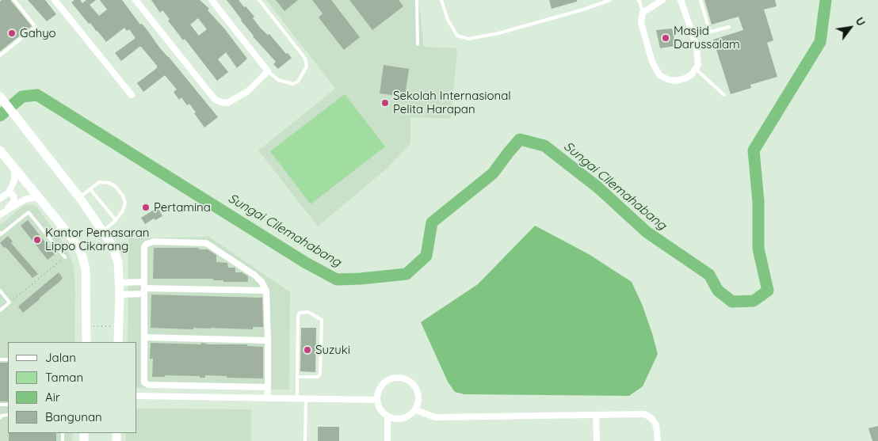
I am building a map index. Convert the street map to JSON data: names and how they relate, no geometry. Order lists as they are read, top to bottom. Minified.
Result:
{"water":["Sungai Cilemahabang"],"places":["Gahyo","Masjid Darussalam","Sekolah Internasional Pelita Harapan","Pertamina","Kantor Pemasaran Lippo Cikarang","Suzuki"],"legend":["Jalan","Taman","Air","Bangunan"],"north":"top right"}
